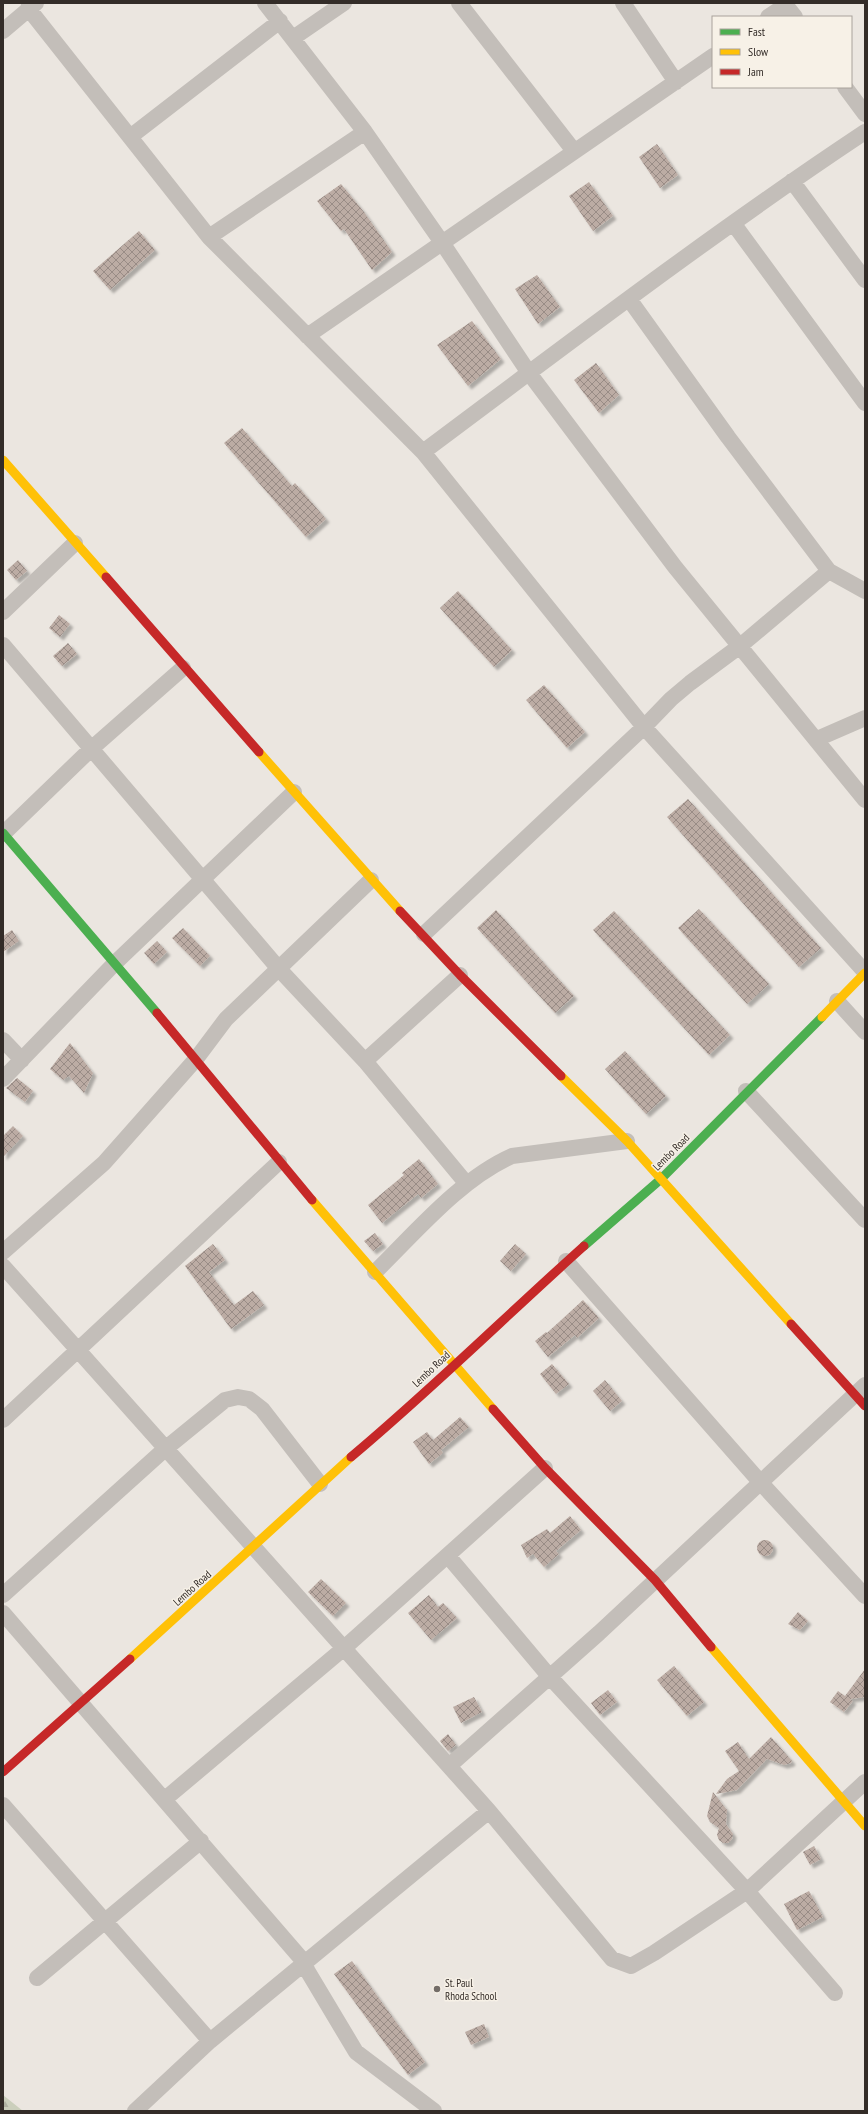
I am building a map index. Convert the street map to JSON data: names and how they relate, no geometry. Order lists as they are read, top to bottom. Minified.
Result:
{"streets":{"street":["Lembo Road"]},"places":["St. Paul Rhoda School"],"legend":["Fast","Slow","Jam"]}
